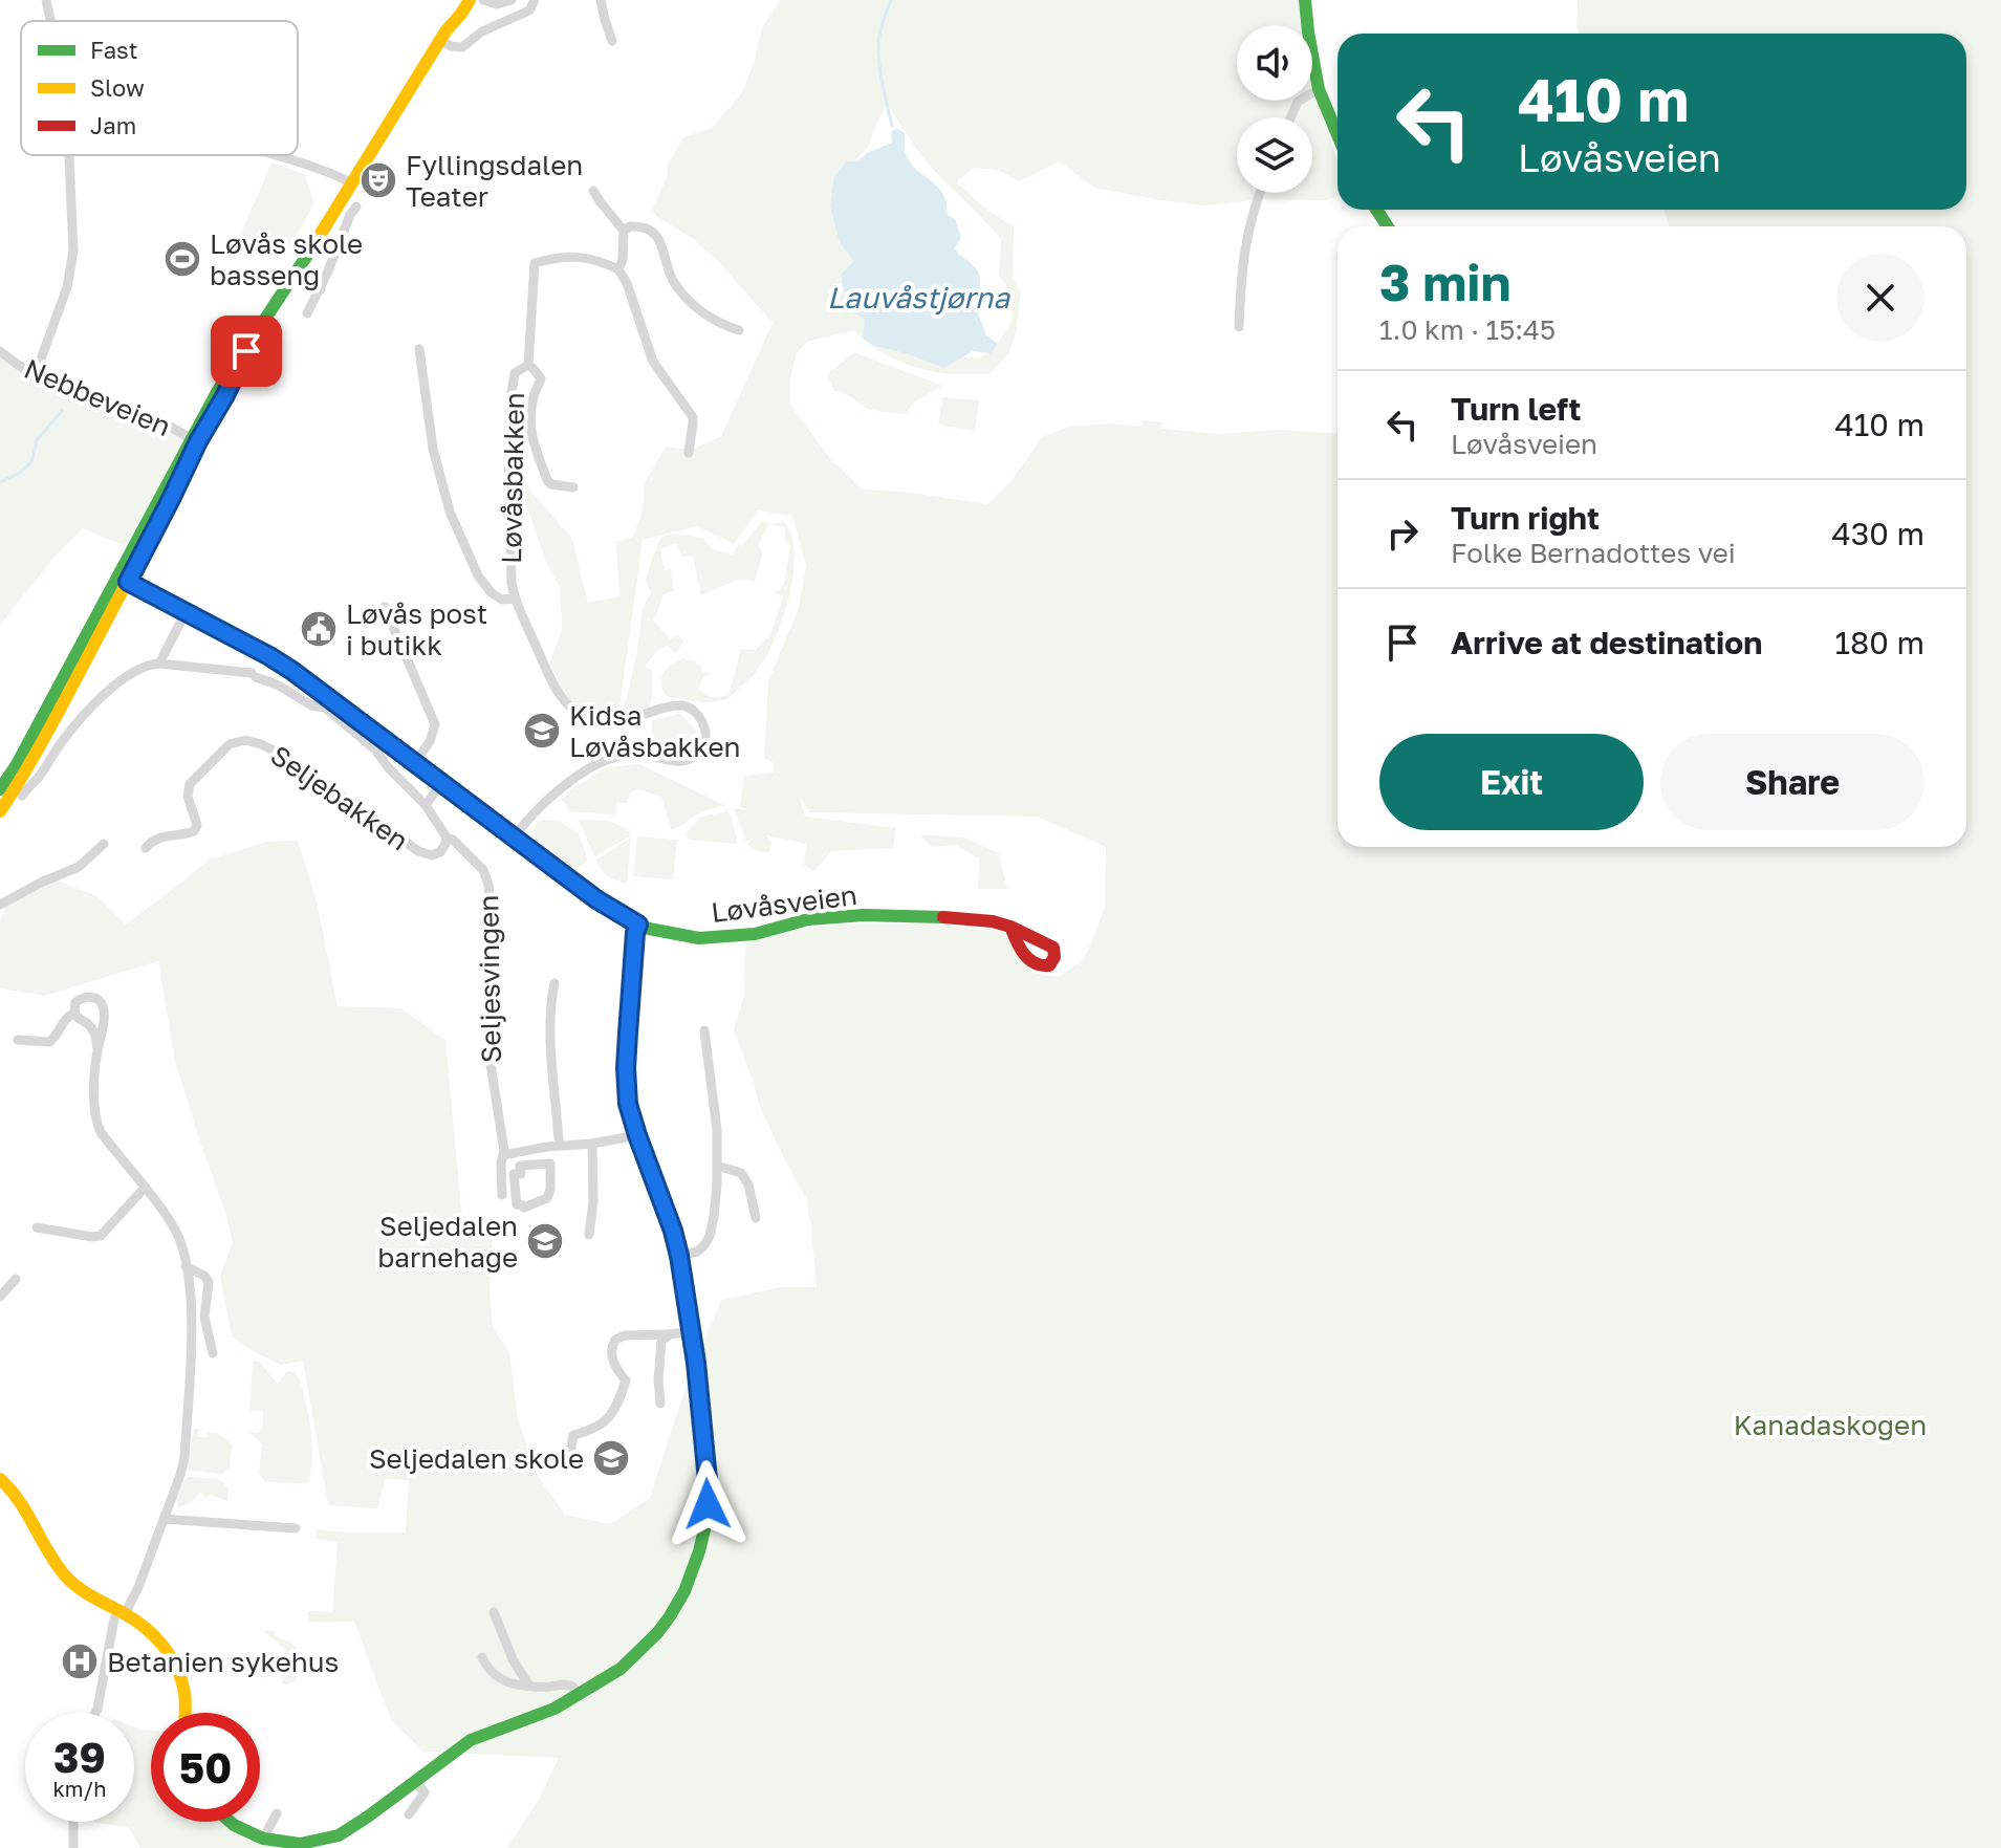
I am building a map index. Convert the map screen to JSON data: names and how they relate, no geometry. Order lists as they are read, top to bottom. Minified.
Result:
{"streets":{"main road":["Løvåsveien"],"street":["Nebbeveien","Løvåsbakken","Seljebakken","Seljesvingen"]},"crossings":[["Løvåsbakken","Løvåsveien"],["Seljebakken","Seljesvingen"]],"water":["Lauvåstjørna"],"parks":["Kanadaskogen"],"places":{"theatre":["Fyllingsdalen Teater"],"sports":["Løvås skole basseng"],"public building":["Løvås post i butikk"],"school or university":["Kidsa Løvåsbakken","Seljedalen barnehage","Seljedalen skole"],"hospital":["Betanien sykehus"]},"legend":["Fast","Slow","Jam"],"page":{"turn":["410 m","Løvåsveien"],"heading":["3 min","1.0 km · 15:45"],"list":[{"name":"Turn left","note":"Løvåsveien","value":"410 m"},{"name":"Turn right","note":"Folke Bernadottes vei","value":"430 m"},{"name":"Arrive at destination","value":"180 m"}],"buttons":["Exit","Share"],"speed":"39 km/h","limit":"50"}}
